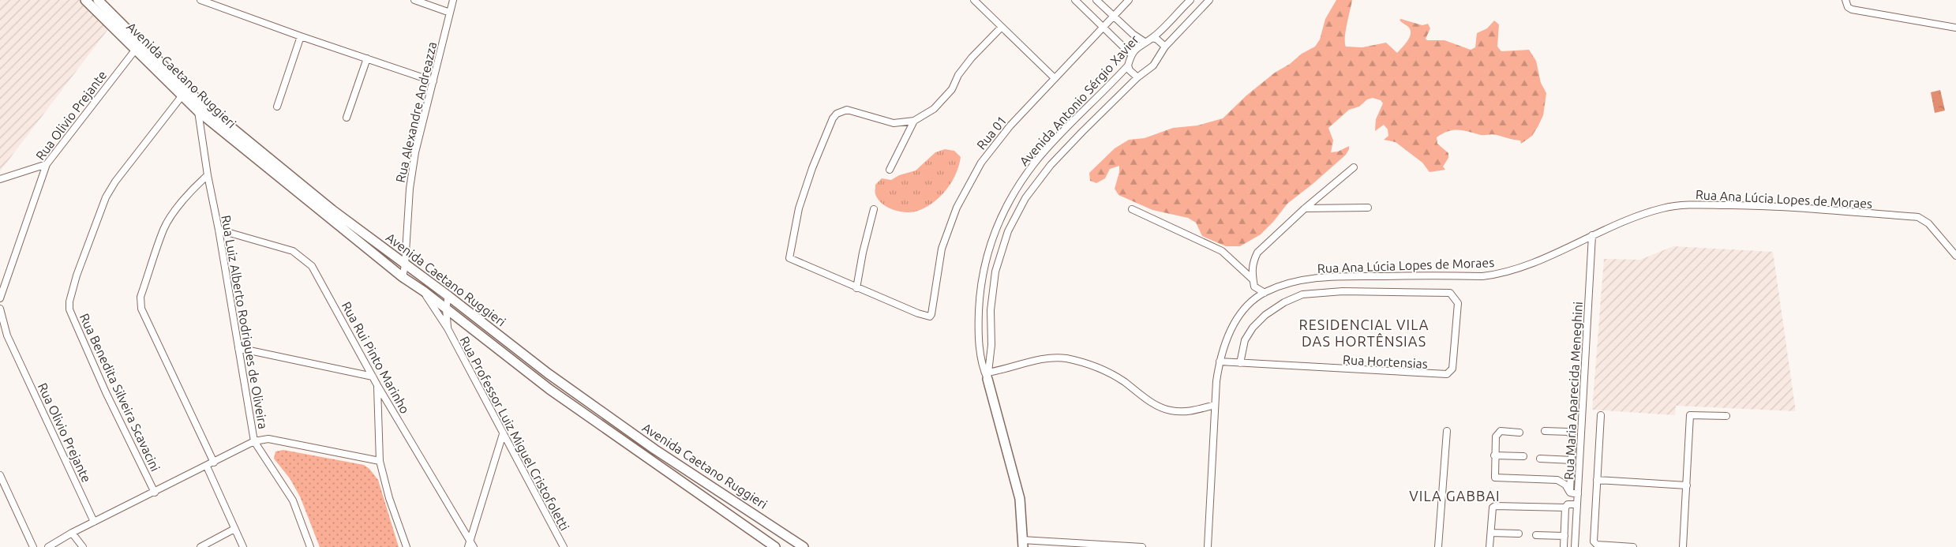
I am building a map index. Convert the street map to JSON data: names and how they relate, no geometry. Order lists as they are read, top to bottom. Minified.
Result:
{"streets":{"main road":["Avenida Caetano Ruggieri"],"street":["Avenida Antonio Sérgio Xavier","Rua Alexandre Andreazza","Rua Olivio Prejante","Rua 01","Rua Ana Lúcia Lopes de Moraes","Rua Luiz Alberto Rodrigues de Oliveira","Rua Rui Pinto Marinho","Rua Hortensias","Rua Maria Aparecida Meneghini","Rua Benedita Silveira Scavacini","Rua Professor Luiz Miguel Cristofoletti"]},"crossings":[["Avenida Caetano Ruggieri","Rua Alexandre Andreazza"],["Avenida Caetano Ruggieri","Rua Olivio Prejante"],["Avenida Caetano Ruggieri","Rua Luiz Alberto Rodrigues de Oliveira"],["Avenida Caetano Ruggieri","Rua Benedita Silveira Scavacini"],["Avenida Caetano Ruggieri","Rua Professor Luiz Miguel Cristofoletti"],["Rua Ana Lúcia Lopes de Moraes","Rua Hortensias"],["Rua Ana Lúcia Lopes de Moraes","Rua Maria Aparecida Meneghini"],["Rua Luiz Alberto Rodrigues de Oliveira","Rua Rui Pinto Marinho"]],"districts":["RESIDENCIAL VILA DAS HORTÊNSIAS","VILA GABBAI"]}
